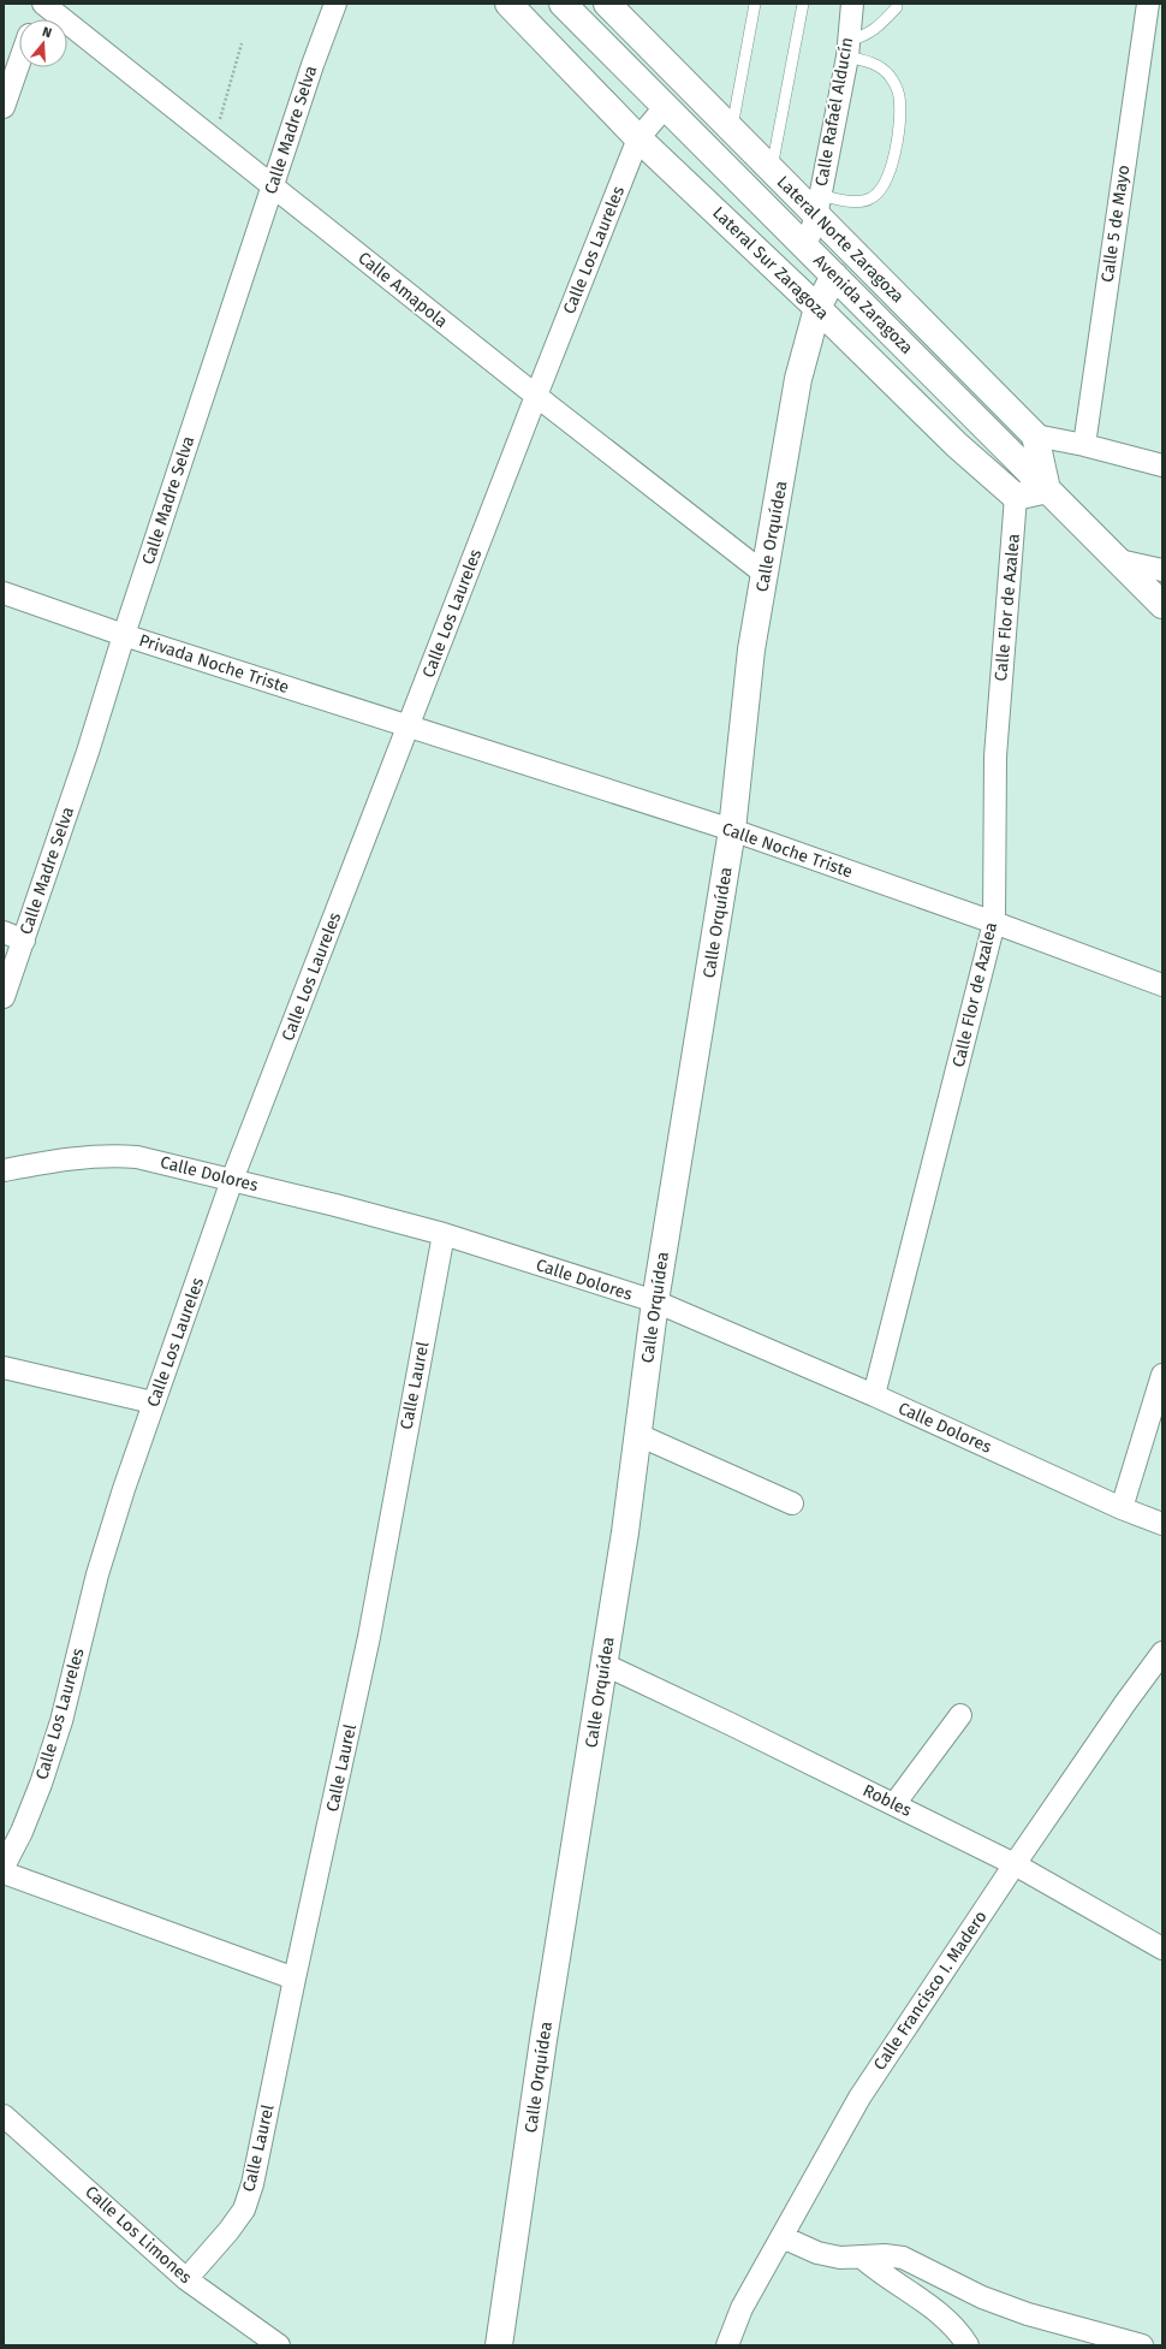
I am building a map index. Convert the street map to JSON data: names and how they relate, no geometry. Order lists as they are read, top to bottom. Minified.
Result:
{"streets":{"street":["Calle Rafaél Alducín","Calle Madre Selva","Calle 5 de Mayo","Lateral Norte Zaragoza","Calle Los Laureles","Lateral Sur Zaragoza","Calle Amapola","Avenida Zaragoza","Calle Orquídea","Calle Flor de Azalea","Privada Noche Triste","Calle Noche Triste","Calle Dolores","Calle Laurel","Robles","Calle Francisco I. Madero","Calle Los Limones"]},"crossings":[["Calle Rafaél Alducín","Lateral Norte Zaragoza"],["Calle Rafaél Alducín","Avenida Zaragoza"],["Calle Madre Selva","Calle Amapola"],["Calle Madre Selva","Privada Noche Triste"],["Calle Los Laureles","Lateral Sur Zaragoza"],["Calle Los Laureles","Calle Amapola"],["Calle Los Laureles","Avenida Zaragoza"],["Calle Los Laureles","Privada Noche Triste"],["Calle Los Laureles","Calle Noche Triste"],["Calle Los Laureles","Calle Dolores"],["Lateral Sur Zaragoza","Calle Orquídea"],["Lateral Sur Zaragoza","Calle Flor de Azalea"],["Calle Amapola","Calle Orquídea"],["Avenida Zaragoza","Calle Orquídea"],["Calle Orquídea","Calle Noche Triste"],["Calle Orquídea","Calle Dolores"],["Calle Orquídea","Robles"],["Calle Flor de Azalea","Calle Noche Triste"],["Calle Flor de Azalea","Calle Dolores"],["Privada Noche Triste","Calle Noche Triste"],["Calle Dolores","Calle Laurel"],["Calle Laurel","Calle Los Limones"],["Robles","Calle Francisco I. Madero"]],"north":"top"}
